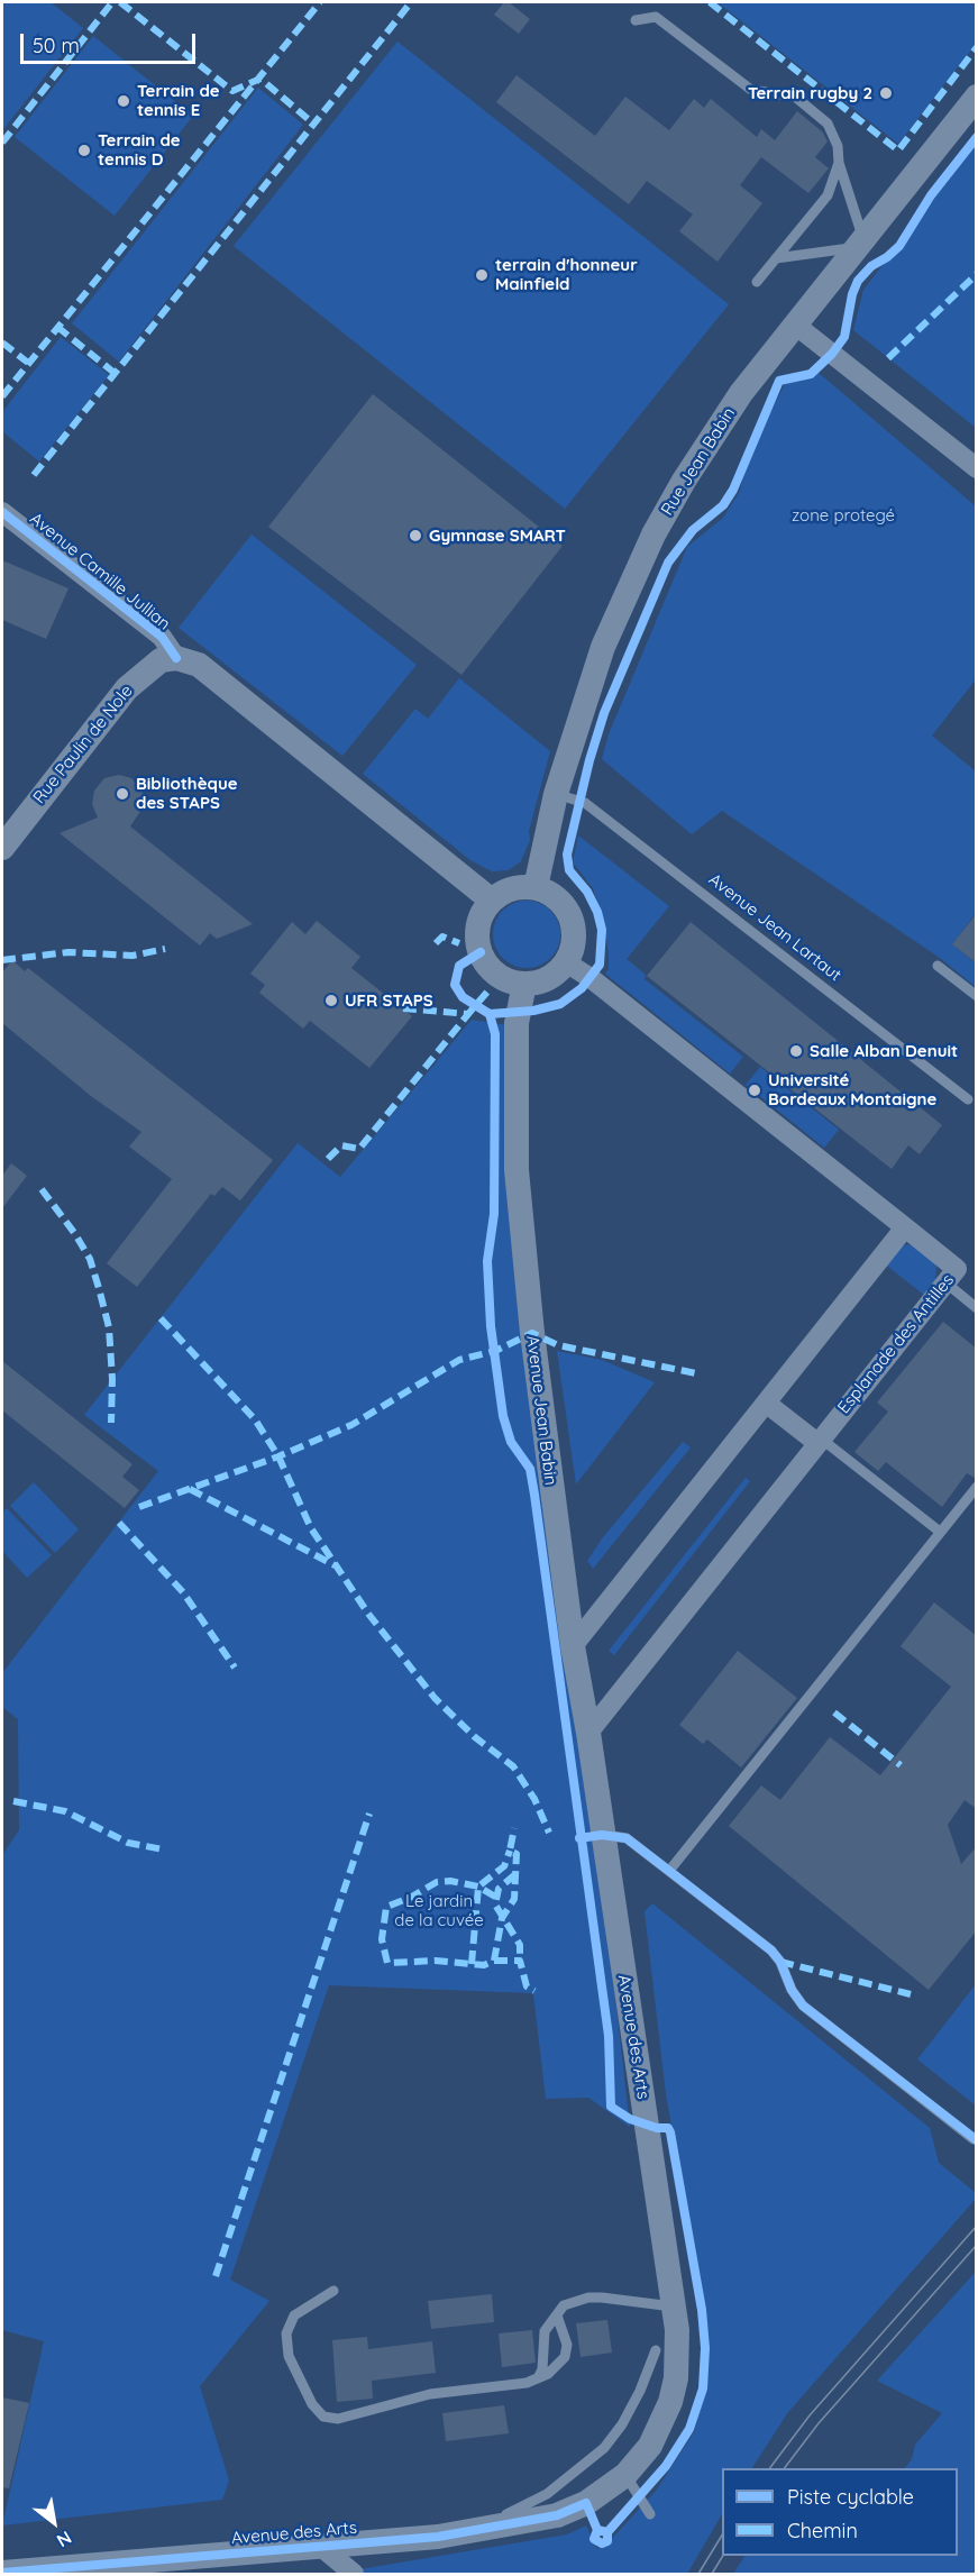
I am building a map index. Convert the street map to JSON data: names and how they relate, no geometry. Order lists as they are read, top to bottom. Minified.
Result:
{"streets":{"street":["Rue Jean Babin","Avenue Camille Jullian","Rue Paulin de Nole","Esplanade des Antilles","Avenue Jean Babin","Avenue des Arts"],"lane":["Avenue Jean Lartaut"]},"crossings":[["Rue Jean Babin","Avenue Camille Jullian"],["Rue Jean Babin","Avenue Jean Lartaut"],["Rue Jean Babin","Avenue Jean Babin"],["Avenue Camille Jullian","Rue Paulin de Nole"],["Avenue Camille Jullian","Avenue Jean Babin"],["Esplanade des Antilles","Avenue Jean Babin"],["Avenue Jean Babin","Avenue des Arts"]],"parks":["zone protegé","Le jardin de la cuvée"],"places":["Terrain rugby 2","Terrain de tennis E","Terrain de tennis D","terrain d'honneur Mainfield","Gymnase SMART","Bibliothèque des STAPS","UFR STAPS","Salle Alban Denuit","Université Bordeaux Montaigne"],"legend":["Piste cyclable","Chemin"],"scale_bar":"50 m","north":"bottom right"}
